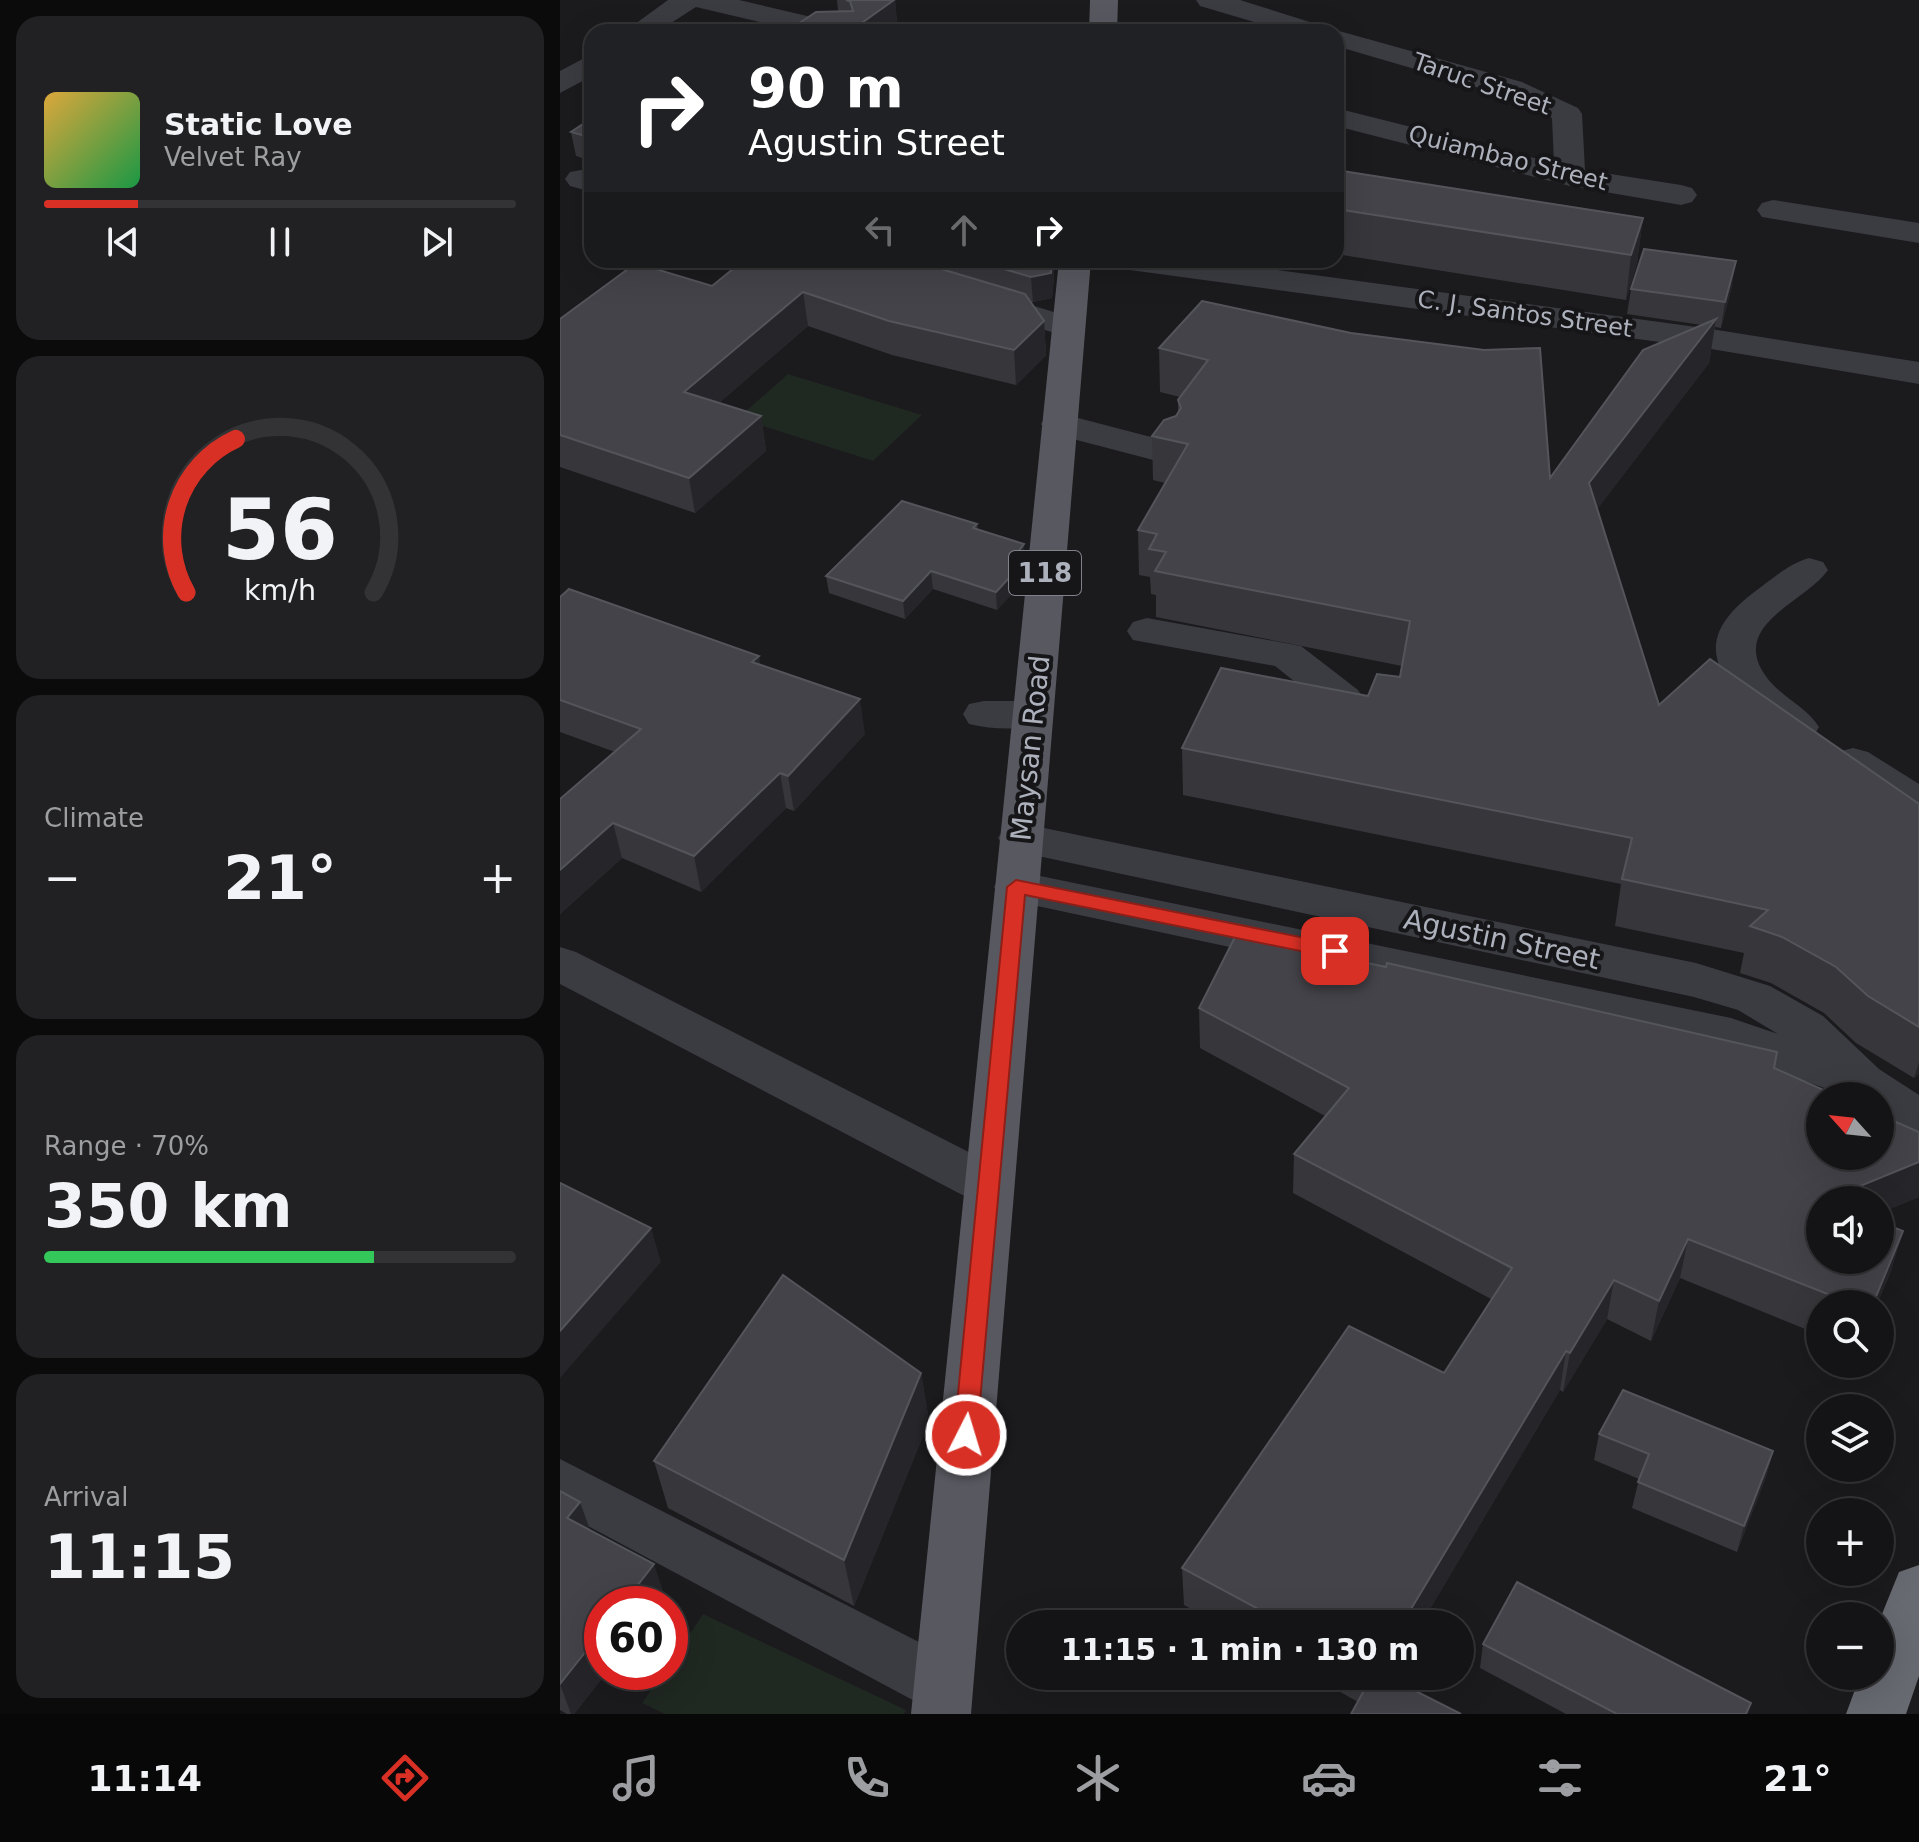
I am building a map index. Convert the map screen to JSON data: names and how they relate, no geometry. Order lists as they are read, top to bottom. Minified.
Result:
{"streets":{"main road":["118","Maysan Road"],"street":["Taruc Street","Quiambao Street","C. J. Santos Street","Agustin Street"]},"crossings":[["Taruc Street","Quiambao Street"],["Maysan Road","Agustin Street"]],"north":"top left","page":{"turn":["90 m","Agustin Street"],"song":["Static Love","Velvet Ray"],"tile":["Climate",["Range · 70%","350 km"],["Arrival","11:15"]],"heat":["−","21°","+"],"map_buttons":["+","−"],"limit":"60","trip":"11:15 · 1 min · 130 m","tabs":["11:14","21°"],"gauge":["56","km/h"]}}
